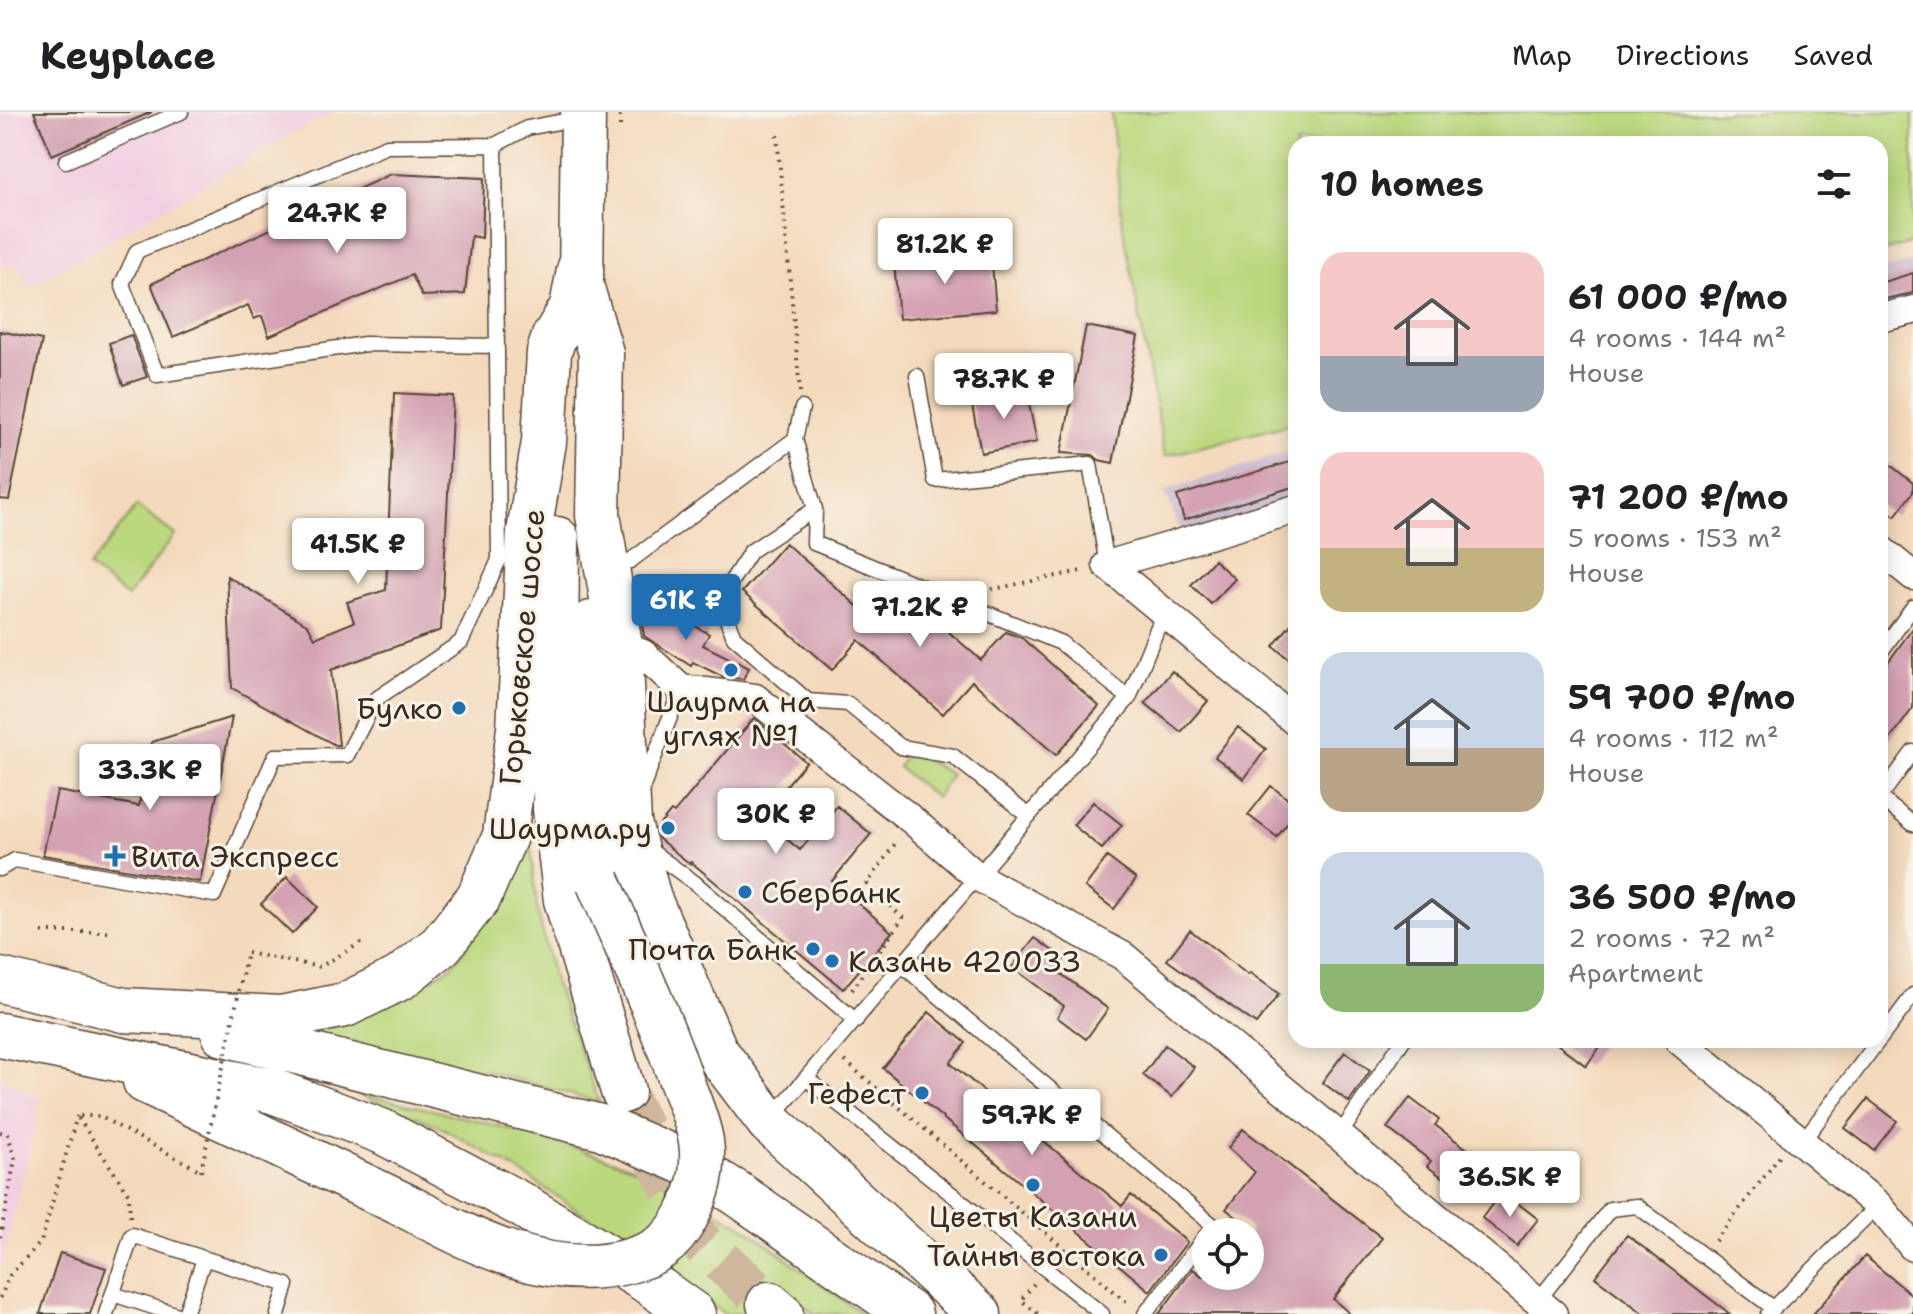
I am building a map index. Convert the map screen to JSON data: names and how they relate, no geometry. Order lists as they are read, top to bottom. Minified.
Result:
{"streets":{"main road":["Горьковское шоссе"]},"places":{"other":["Шаурма на углях №1","Булко","Шаурма.ру","Сбербанк","Почта Банк","Казань 420033","Гефест","Цветы Казани","Тайны востока"],"health":["Вита Экспресс"]},"page":{"header":"Keyplace","nav":["Map","Directions","Saved"],"heading":"10 homes","price":["24.7K ₽","81.2K ₽","78.7K ₽","41.5K ₽","61K ₽","71.2K ₽","33.3K ₽","30K ₽","59.7K ₽","36.5K ₽"],"list":[{"name":"61 000 ₽/mo","note":"4 rooms · 144 m² · House"},{"name":"71 200 ₽/mo","note":"5 rooms · 153 m² · House"},{"name":"59 700 ₽/mo","note":"4 rooms · 112 m² · House"},{"name":"36 500 ₽/mo","note":"2 rooms · 72 m² · Apartment"}]}}
